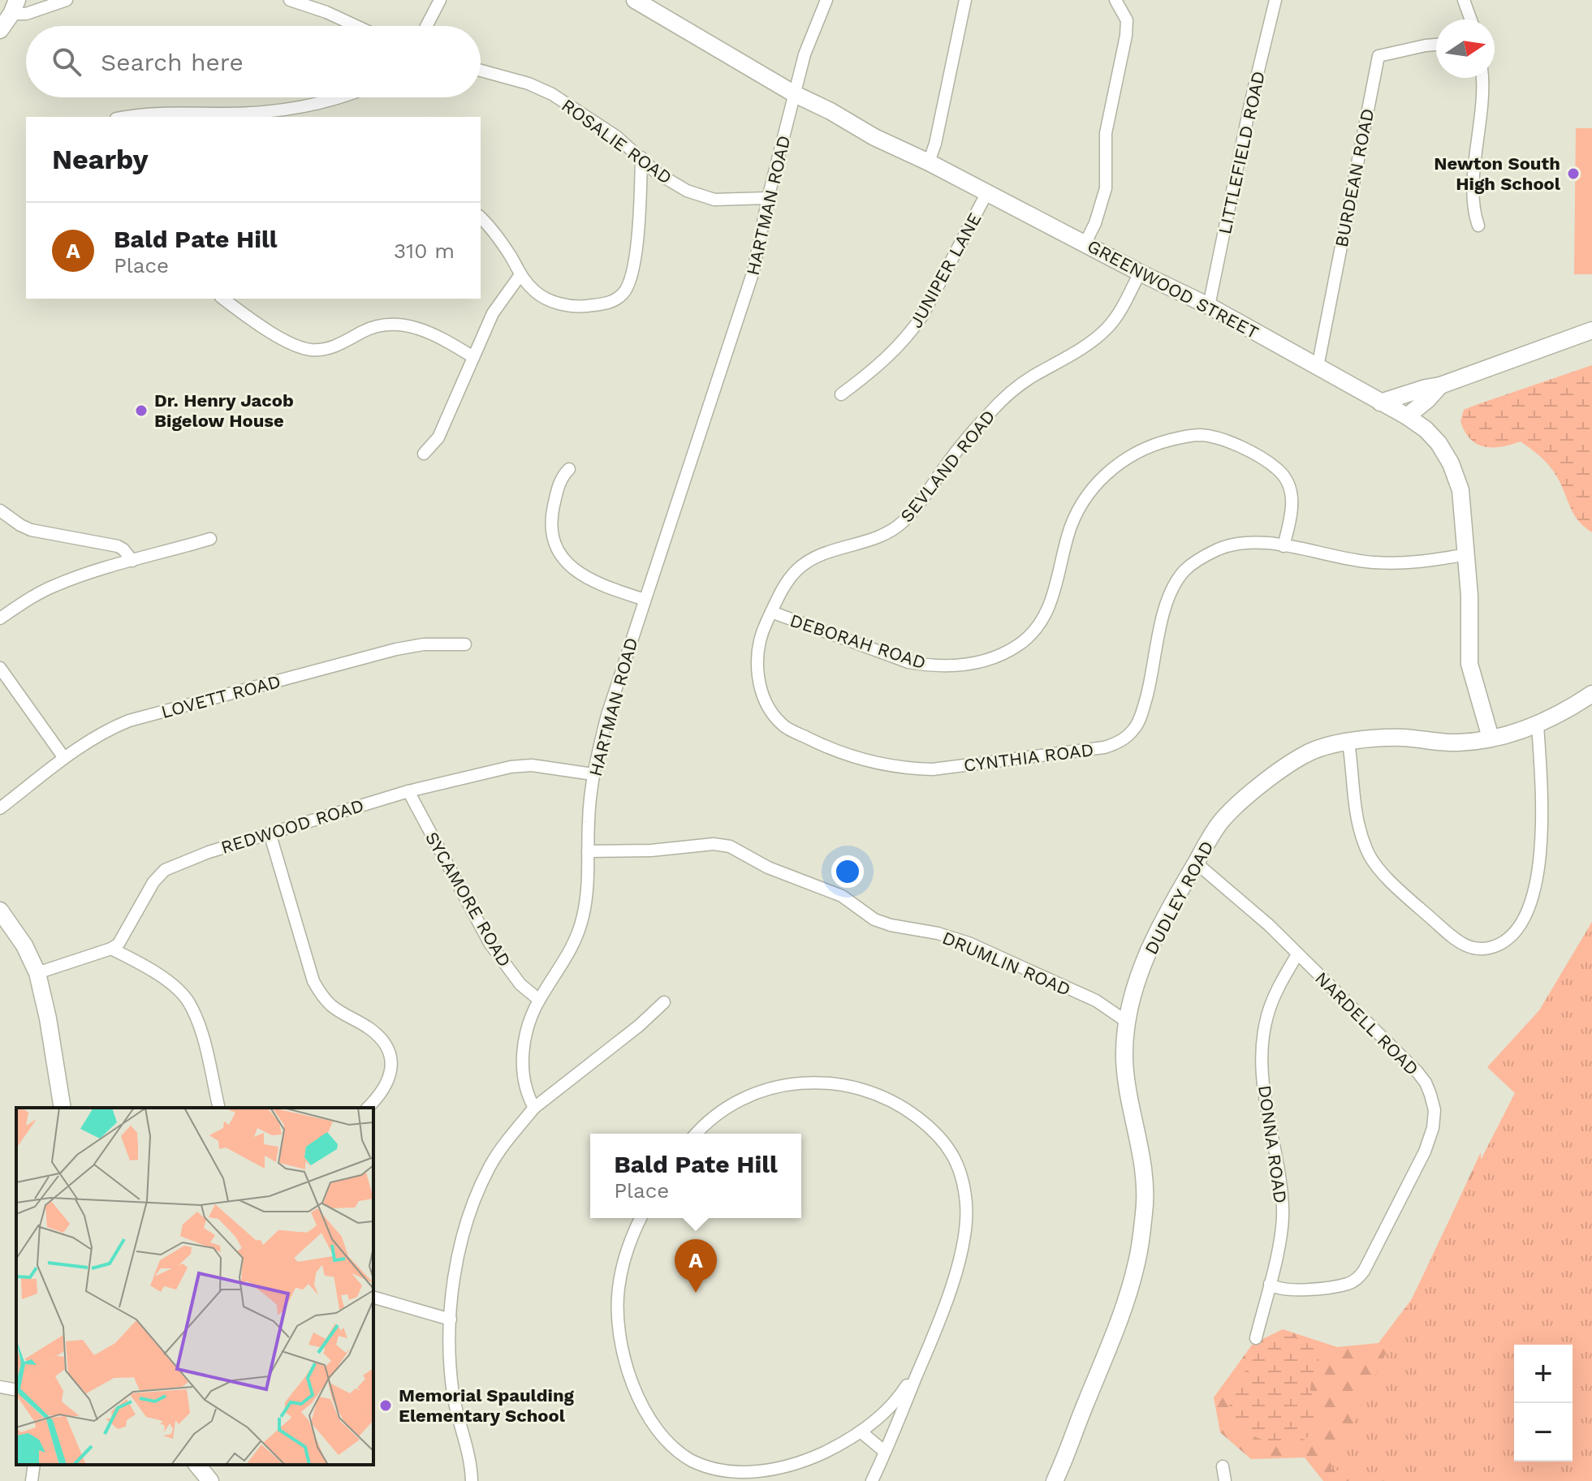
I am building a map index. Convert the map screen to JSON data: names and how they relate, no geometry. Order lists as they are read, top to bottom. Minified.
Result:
{"streets":{"street":["ROSALIE ROAD","LITTLEFIELD ROAD","BURDEAN ROAD","HARTMAN ROAD","JUNIPER LANE","GREENWOOD STREET","SEVLAND ROAD","DEBORAH ROAD","LOVETT ROAD","CYNTHIA ROAD","REDWOOD ROAD","DUDLEY ROAD","SYCAMORE ROAD","DRUMLIN ROAD","NARDELL ROAD","DONNA ROAD"]},"crossings":[["ROSALIE ROAD","HARTMAN ROAD"],["LITTLEFIELD ROAD","GREENWOOD STREET"],["BURDEAN ROAD","GREENWOOD STREET"],["HARTMAN ROAD","GREENWOOD STREET"],["HARTMAN ROAD","REDWOOD ROAD"],["HARTMAN ROAD","SYCAMORE ROAD"],["HARTMAN ROAD","DRUMLIN ROAD"],["JUNIPER LANE","GREENWOOD STREET"],["GREENWOOD STREET","SEVLAND ROAD"],["GREENWOOD STREET","CYNTHIA ROAD"],["GREENWOOD STREET","DUDLEY ROAD"],["SEVLAND ROAD","DEBORAH ROAD"],["SEVLAND ROAD","CYNTHIA ROAD"],["DEBORAH ROAD","CYNTHIA ROAD"],["REDWOOD ROAD","SYCAMORE ROAD"],["DUDLEY ROAD","DRUMLIN ROAD"],["DUDLEY ROAD","NARDELL ROAD"],["NARDELL ROAD","DONNA ROAD"]],"places":["Newton South High School","Dr. Henry Jacob Bigelow House","Memorial Spaulding Elementary School"],"north":"right","page":{"search":"Search here","heading":"Nearby","list":[{"mark":"A","name":"Bald Pate Hill","note":"Place","value":"310 m"}],"popup":["Bald Pate Hill","Place"],"pins":"A","map_buttons":["+","−"]}}
